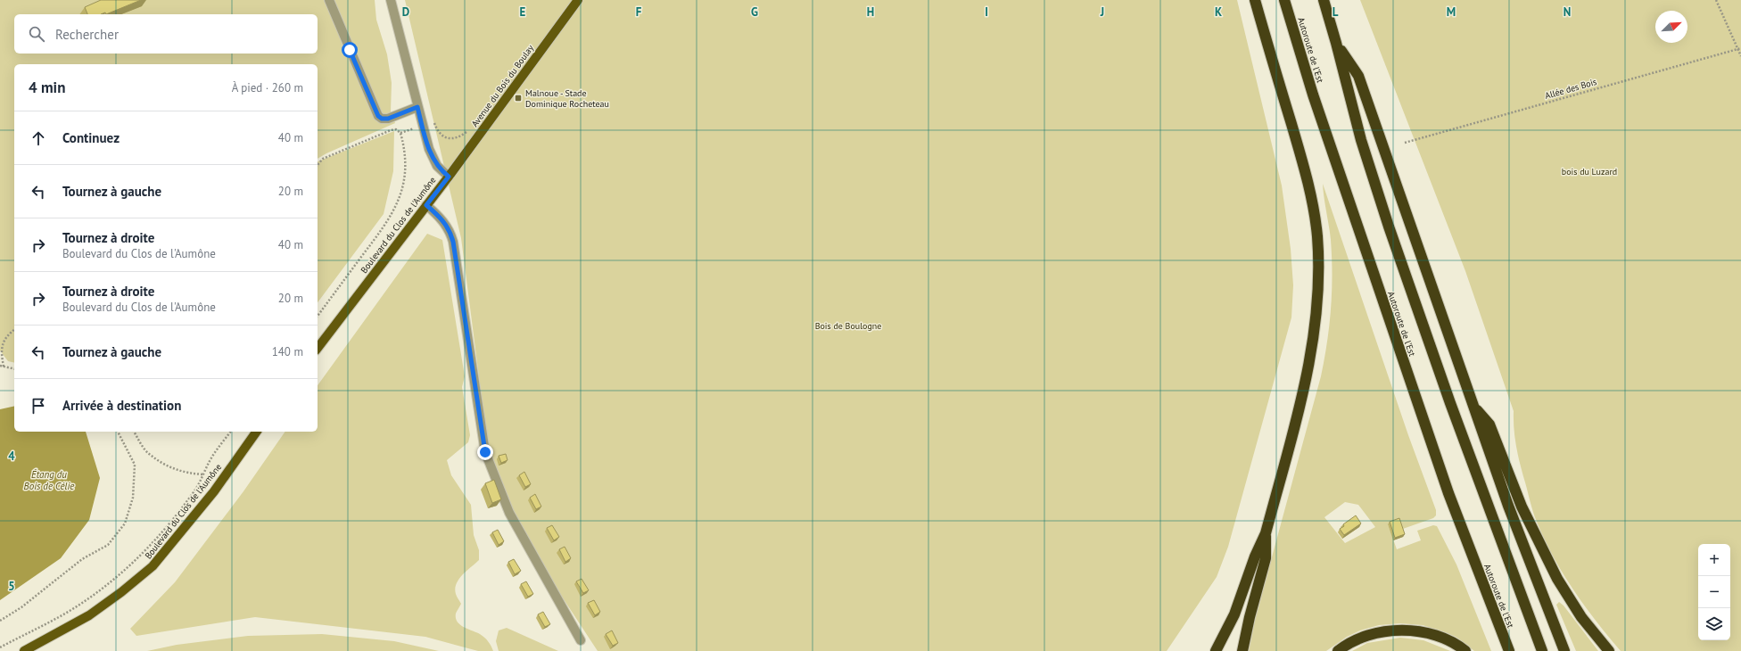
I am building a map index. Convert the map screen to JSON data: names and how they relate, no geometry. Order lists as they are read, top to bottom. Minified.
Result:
{"streets":{"highway":["Autoroute de l’Est"],"main road":["Avenue du Bois du Boulay","Boulevard du Clos de l'Aumône"],"path":["Allée des Bois"]},"crossings":[["Avenue du Bois du Boulay","Boulevard du Clos de l'Aumône"]],"water":["Étang du Bois de Célie"],"parks":["bois du Luzard","Bois de Boulogne"],"places":{"transit":["Malnoue - Stade Dominique Rocheteau"]},"north":"top right","page":{"search":"Rechercher","heading":["4 min","À pied · 260 m"],"list":[["Continuez","40 m"],["Tournez à gauche","20 m"],["Tournez à droite","Boulevard du Clos de l'Aumône","40 m"],["Tournez à droite","Boulevard du Clos de l'Aumône","20 m"],["Tournez à gauche","140 m"],"Arrivée à destination"],"map_buttons":["+","−"]},"grid":{"columns":["D","E","F","G","H","I","J","K","L","M","N"],"rows":["4","5"]}}
